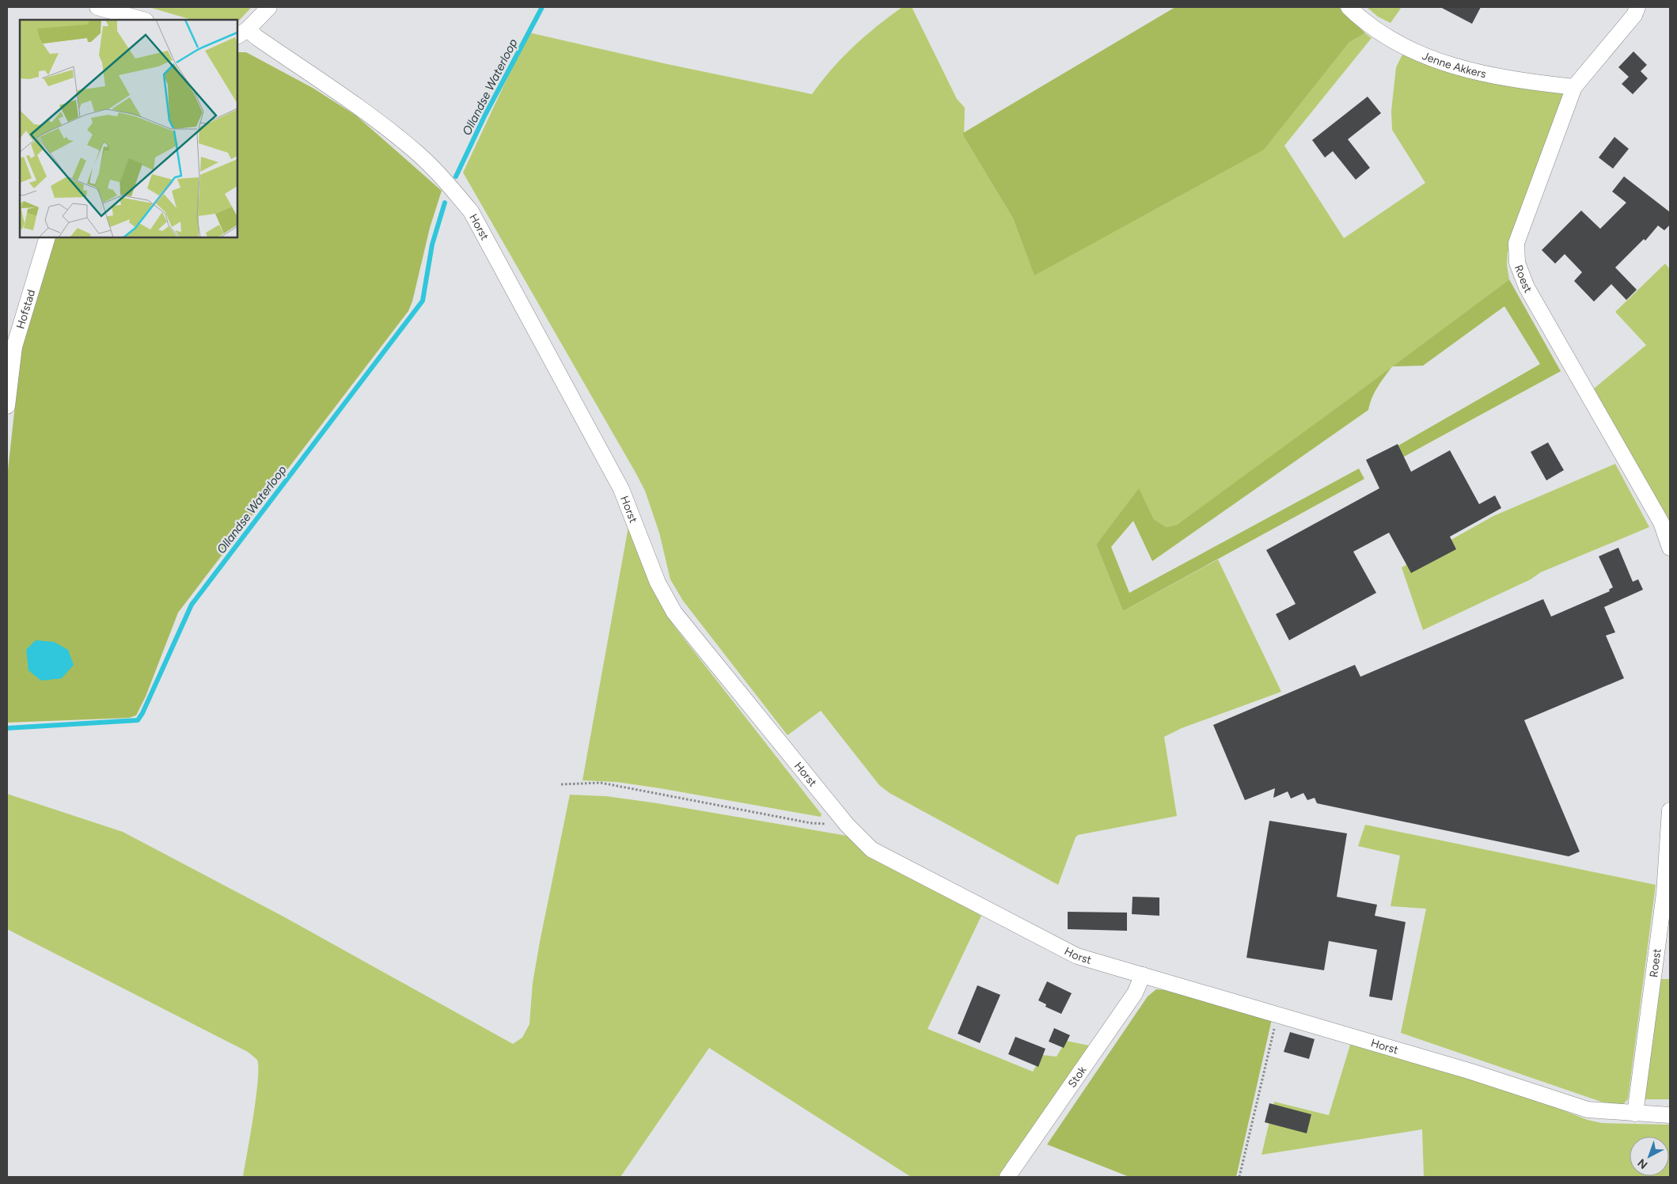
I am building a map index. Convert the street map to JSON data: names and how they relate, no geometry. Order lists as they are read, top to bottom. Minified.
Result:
{"streets":{"street":["Jenne Akkers","Horst","Roest","Hofstad","Stok"]},"crossings":[["Jenne Akkers","Roest"],["Horst","Roest"],["Horst","Stok"]],"water":["Ollandse Waterloop"],"north":"bottom left"}
